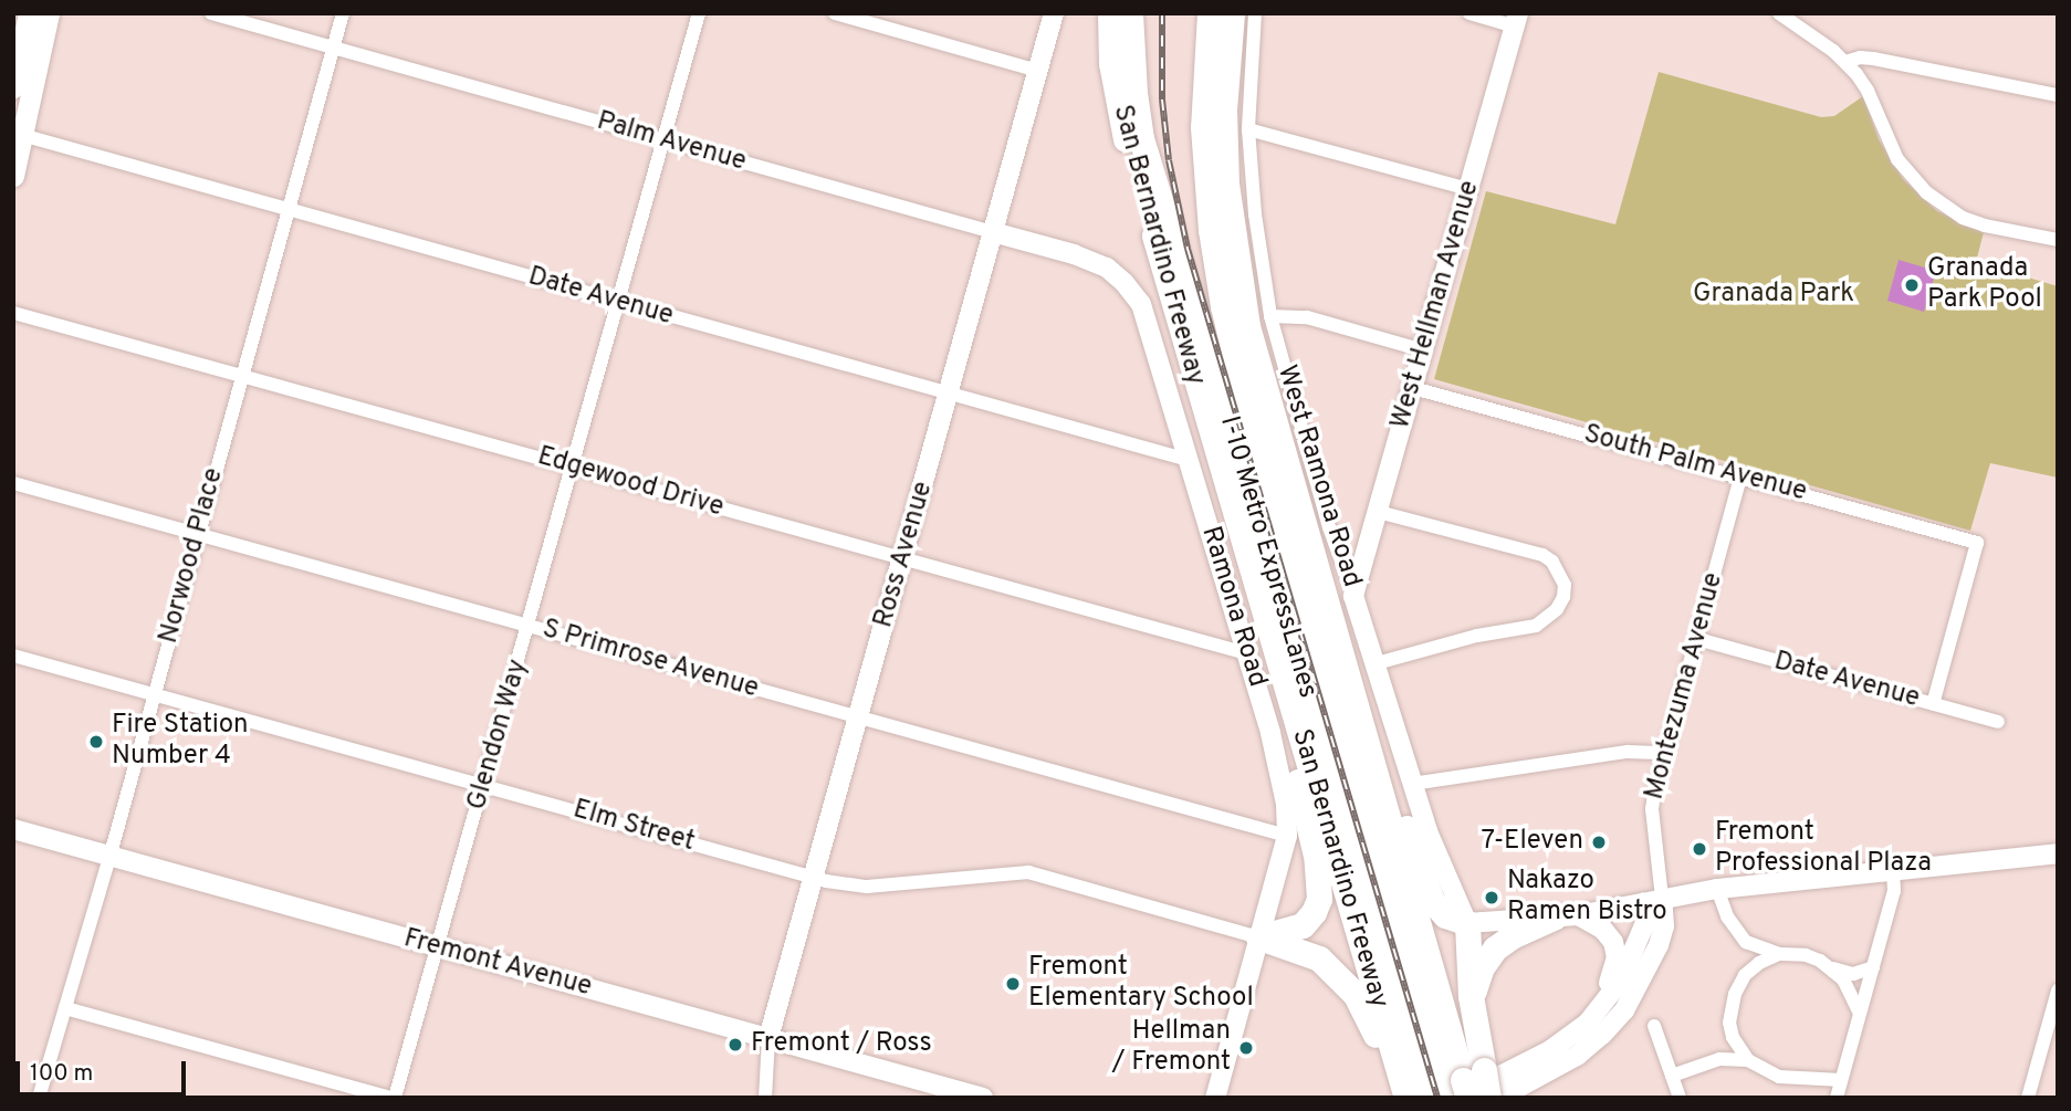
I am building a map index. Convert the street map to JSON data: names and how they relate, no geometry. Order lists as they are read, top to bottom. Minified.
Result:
{"streets":{"highway":["San Bernardino Freeway","I-10 Metro ExpressLanes"],"street":["Palm Avenue","Date Avenue","West Hellman Avenue","South Palm Avenue","West Ramona Road","Edgewood Drive","Ross Avenue","Norwood Place","Ramona Road","S Primrose Avenue","Montezuma Avenue","Glendon Way","Elm Street","Fremont Avenue"]},"crossings":[["Palm Avenue","Ross Avenue"],["Palm Avenue","Norwood Place"],["Palm Avenue","Ramona Road"],["Palm Avenue","Glendon Way"],["San Bernardino Freeway","I-10 Metro ExpressLanes"],["Date Avenue","South Palm Avenue"],["Date Avenue","Ross Avenue"],["Date Avenue","Norwood Place"],["Date Avenue","Ramona Road"],["Date Avenue","Montezuma Avenue"],["Date Avenue","Glendon Way"],["West Hellman Avenue","South Palm Avenue"],["West Hellman Avenue","West Ramona Road"],["South Palm Avenue","Montezuma Avenue"],["Edgewood Drive","Ross Avenue"],["Edgewood Drive","Norwood Place"],["Edgewood Drive","Ramona Road"],["Edgewood Drive","Glendon Way"],["Ross Avenue","S Primrose Avenue"],["Ross Avenue","Elm Street"],["Ross Avenue","Fremont Avenue"],["Norwood Place","S Primrose Avenue"],["Norwood Place","Elm Street"],["Norwood Place","Fremont Avenue"],["Ramona Road","S Primrose Avenue"],["Ramona Road","Elm Street"],["S Primrose Avenue","Glendon Way"],["Glendon Way","Elm Street"],["Glendon Way","Fremont Avenue"]],"parks":["Granada Park"],"places":["Granada Park Pool","Fire Station Number 4","7-Eleven","Fremont Professional Plaza","Nakazo Ramen Bistro","Fremont Elementary School","Fremont / Ross","Hellman / Fremont"],"scale_bar":"100 m"}
